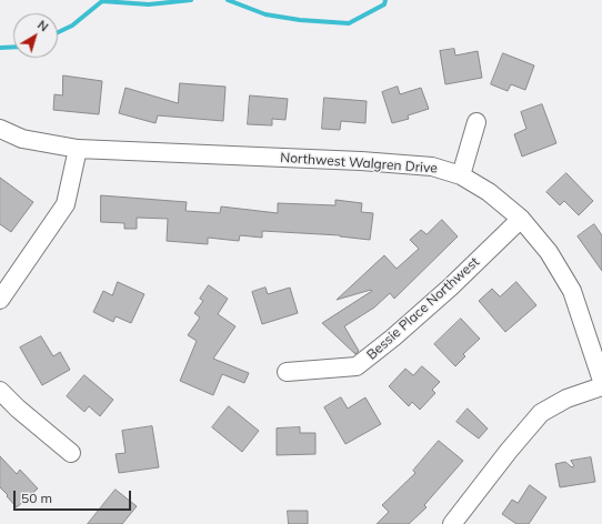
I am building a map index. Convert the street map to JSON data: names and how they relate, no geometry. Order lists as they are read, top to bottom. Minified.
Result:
{"streets":{"street":["Northwest Walgren Drive","Bessie Place Northwest"]},"crossings":[["Northwest Walgren Drive","Bessie Place Northwest"]],"scale_bar":"50 m","north":"top right"}
